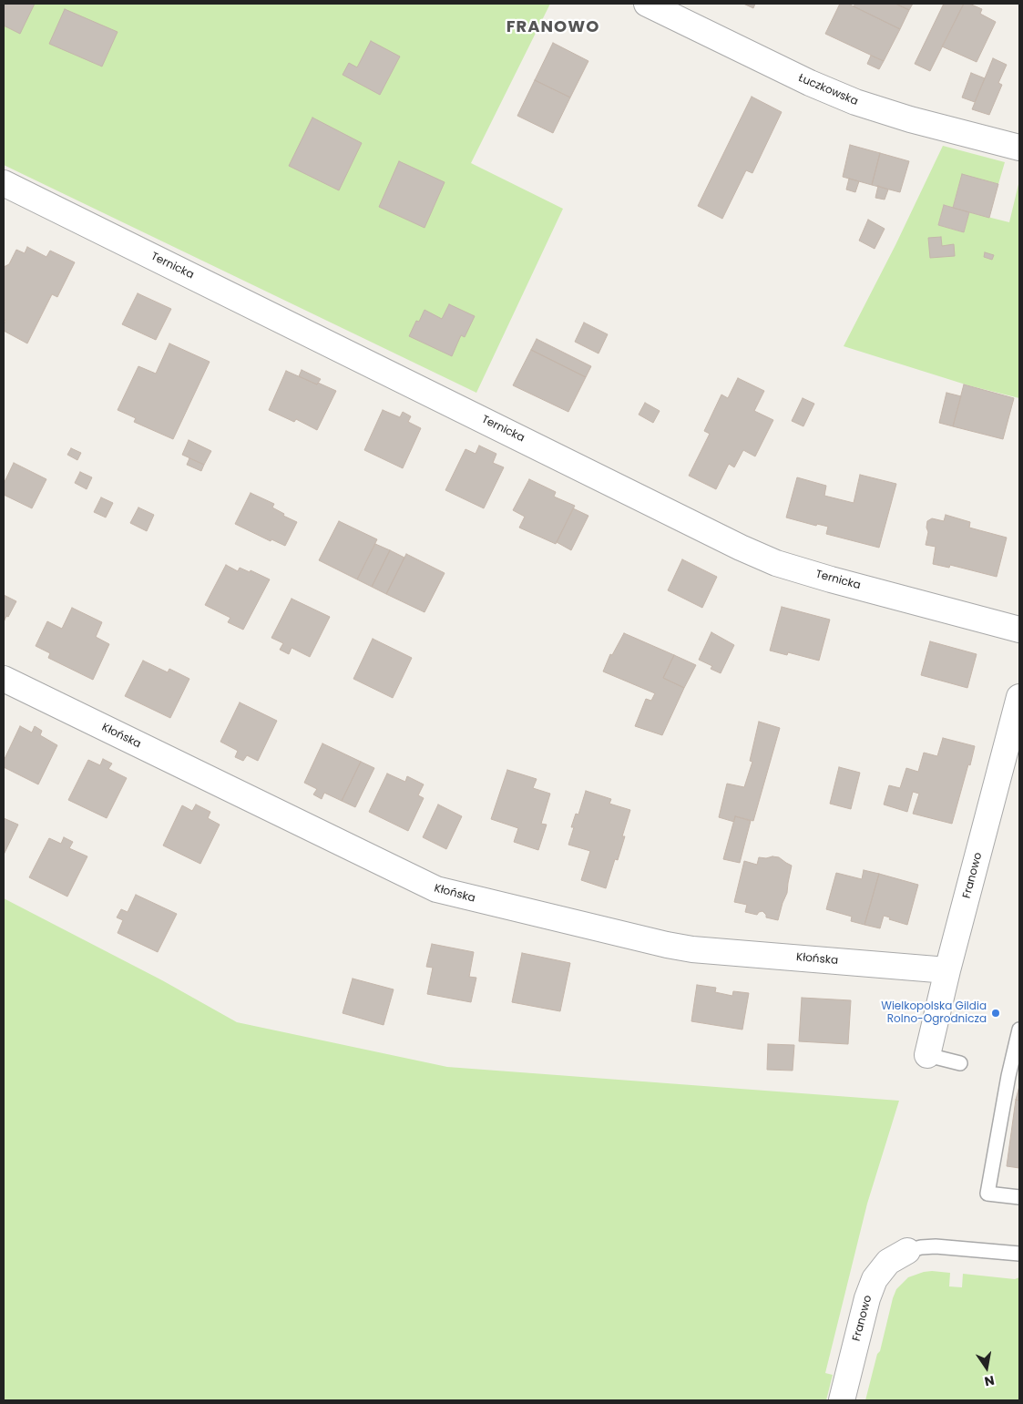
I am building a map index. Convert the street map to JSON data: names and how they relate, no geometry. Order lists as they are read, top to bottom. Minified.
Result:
{"streets":{"street":["Łuczkowska","Ternicka","Kłońska","Franowo"]},"crossings":[["Kłońska","Franowo"]],"districts":["FRANOWO"],"places":["Wielkopolska Gildia Rolno-Ogrodnicza"],"north":"bottom"}
